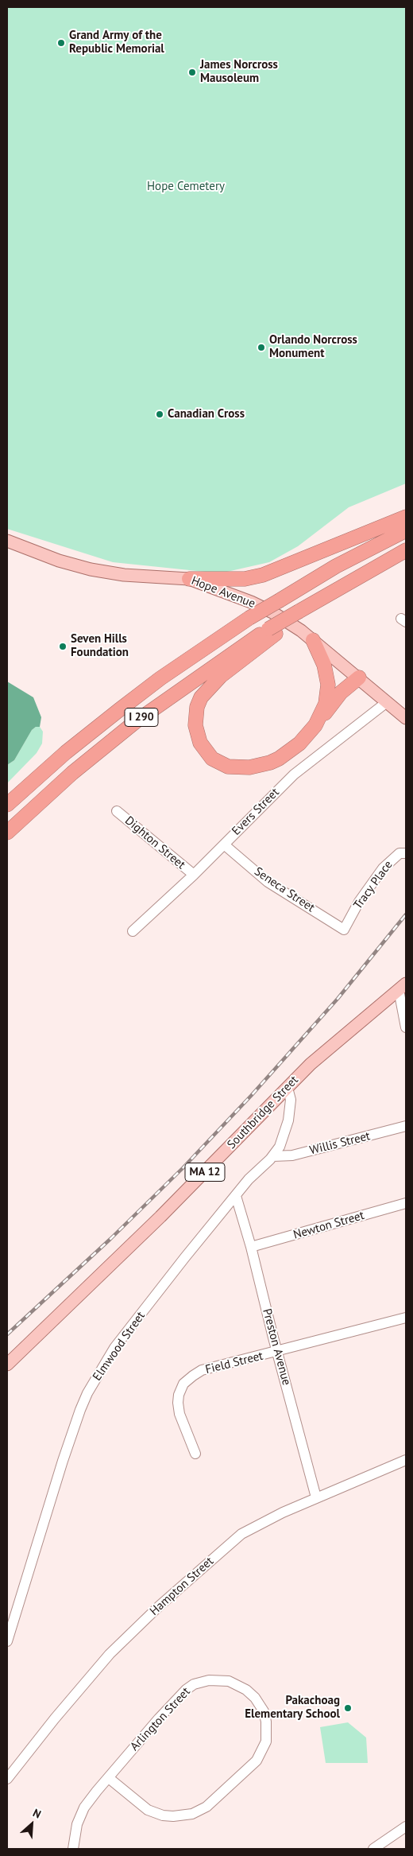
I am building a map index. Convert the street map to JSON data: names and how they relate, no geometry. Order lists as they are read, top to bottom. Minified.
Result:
{"streets":{"highway":["I 290"],"main road":["Hope Avenue","Southbridge Street","MA 12"],"street":["Evers Street","Dighton Street","Tracy Place","Seneca Street","Willis Street","Newton Street","Elmwood Street","Preston Avenue","Field Street","Hampton Street","Arlington Street"]},"crossings":[["Hope Avenue","Evers Street"],["Evers Street","Dighton Street"],["Evers Street","Seneca Street"],["Tracy Place","Seneca Street"],["Southbridge Street","Elmwood Street"],["Willis Street","Elmwood Street"],["Newton Street","Preston Avenue"],["Elmwood Street","Preston Avenue"],["Preston Avenue","Field Street"],["Preston Avenue","Hampton Street"]],"parks":["Hope Cemetery"],"places":["Grand Army of the Republic Memorial","James Norcross Mausoleum","Orlando Norcross Monument","Canadian Cross","Seven Hills Foundation","Pakachoag Elementary School"],"north":"top right"}
